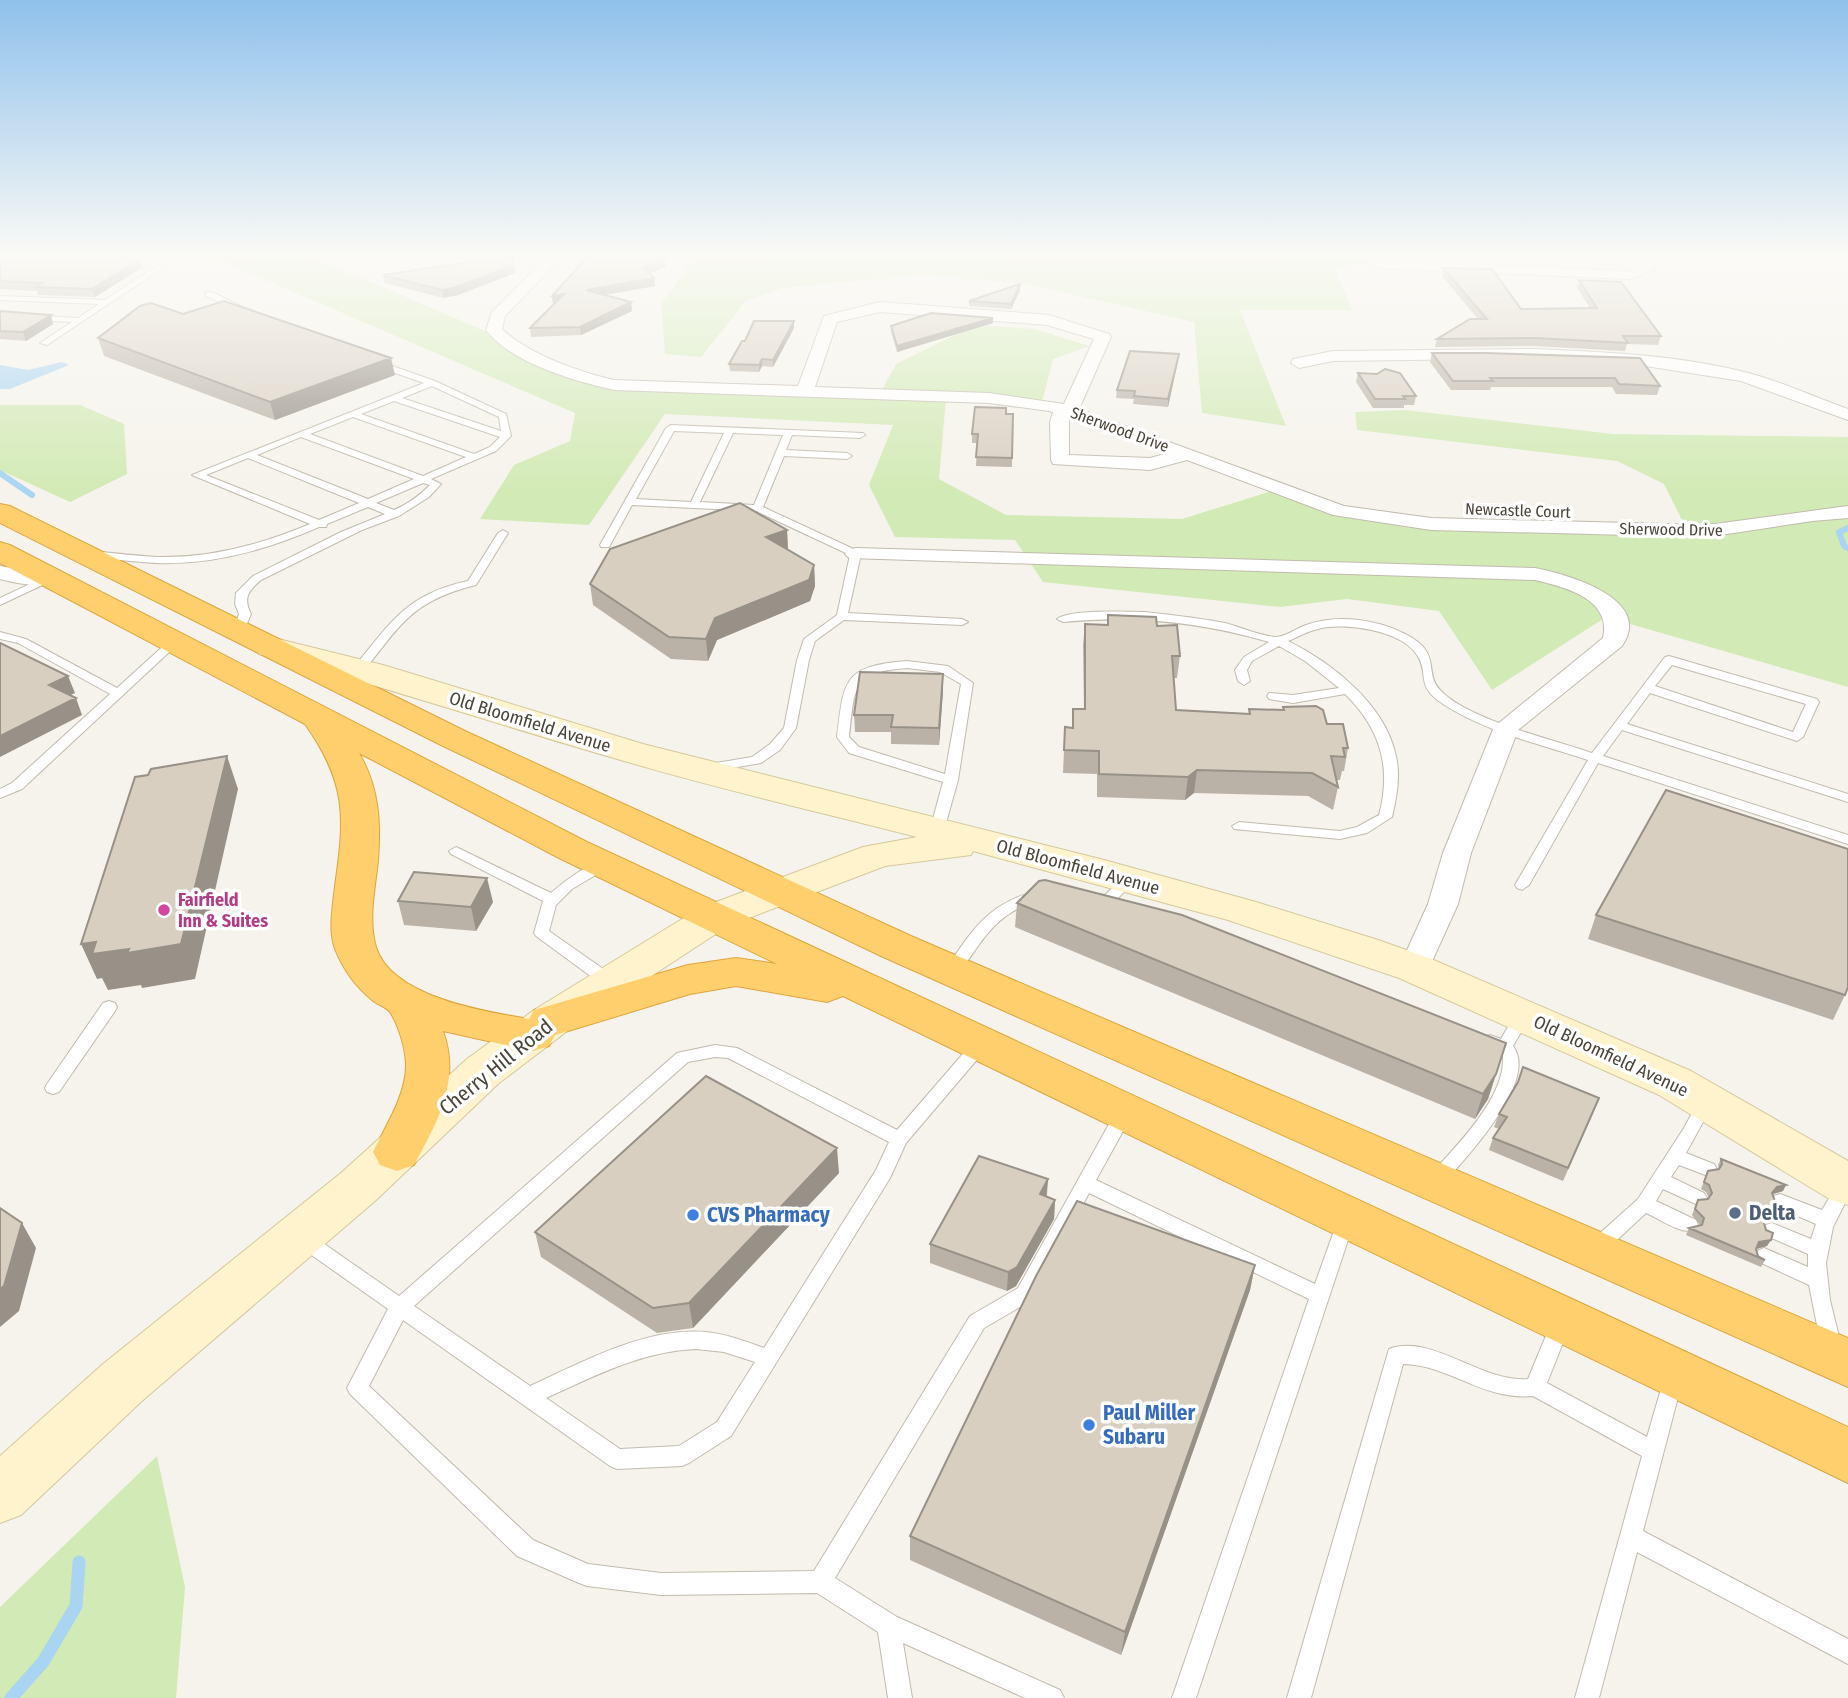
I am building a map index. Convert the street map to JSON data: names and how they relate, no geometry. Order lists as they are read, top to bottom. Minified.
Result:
{"streets":{"main road":["Old Bloomfield Avenue","Cherry Hill Road"],"street":["Sherwood Drive","Newcastle Court"]},"crossings":[["Sherwood Drive","Newcastle Court"],["Old Bloomfield Avenue","Cherry Hill Road"]],"places":["Fairfield Inn & Suites","Delta","CVS Pharmacy","Paul Miller Subaru"]}
